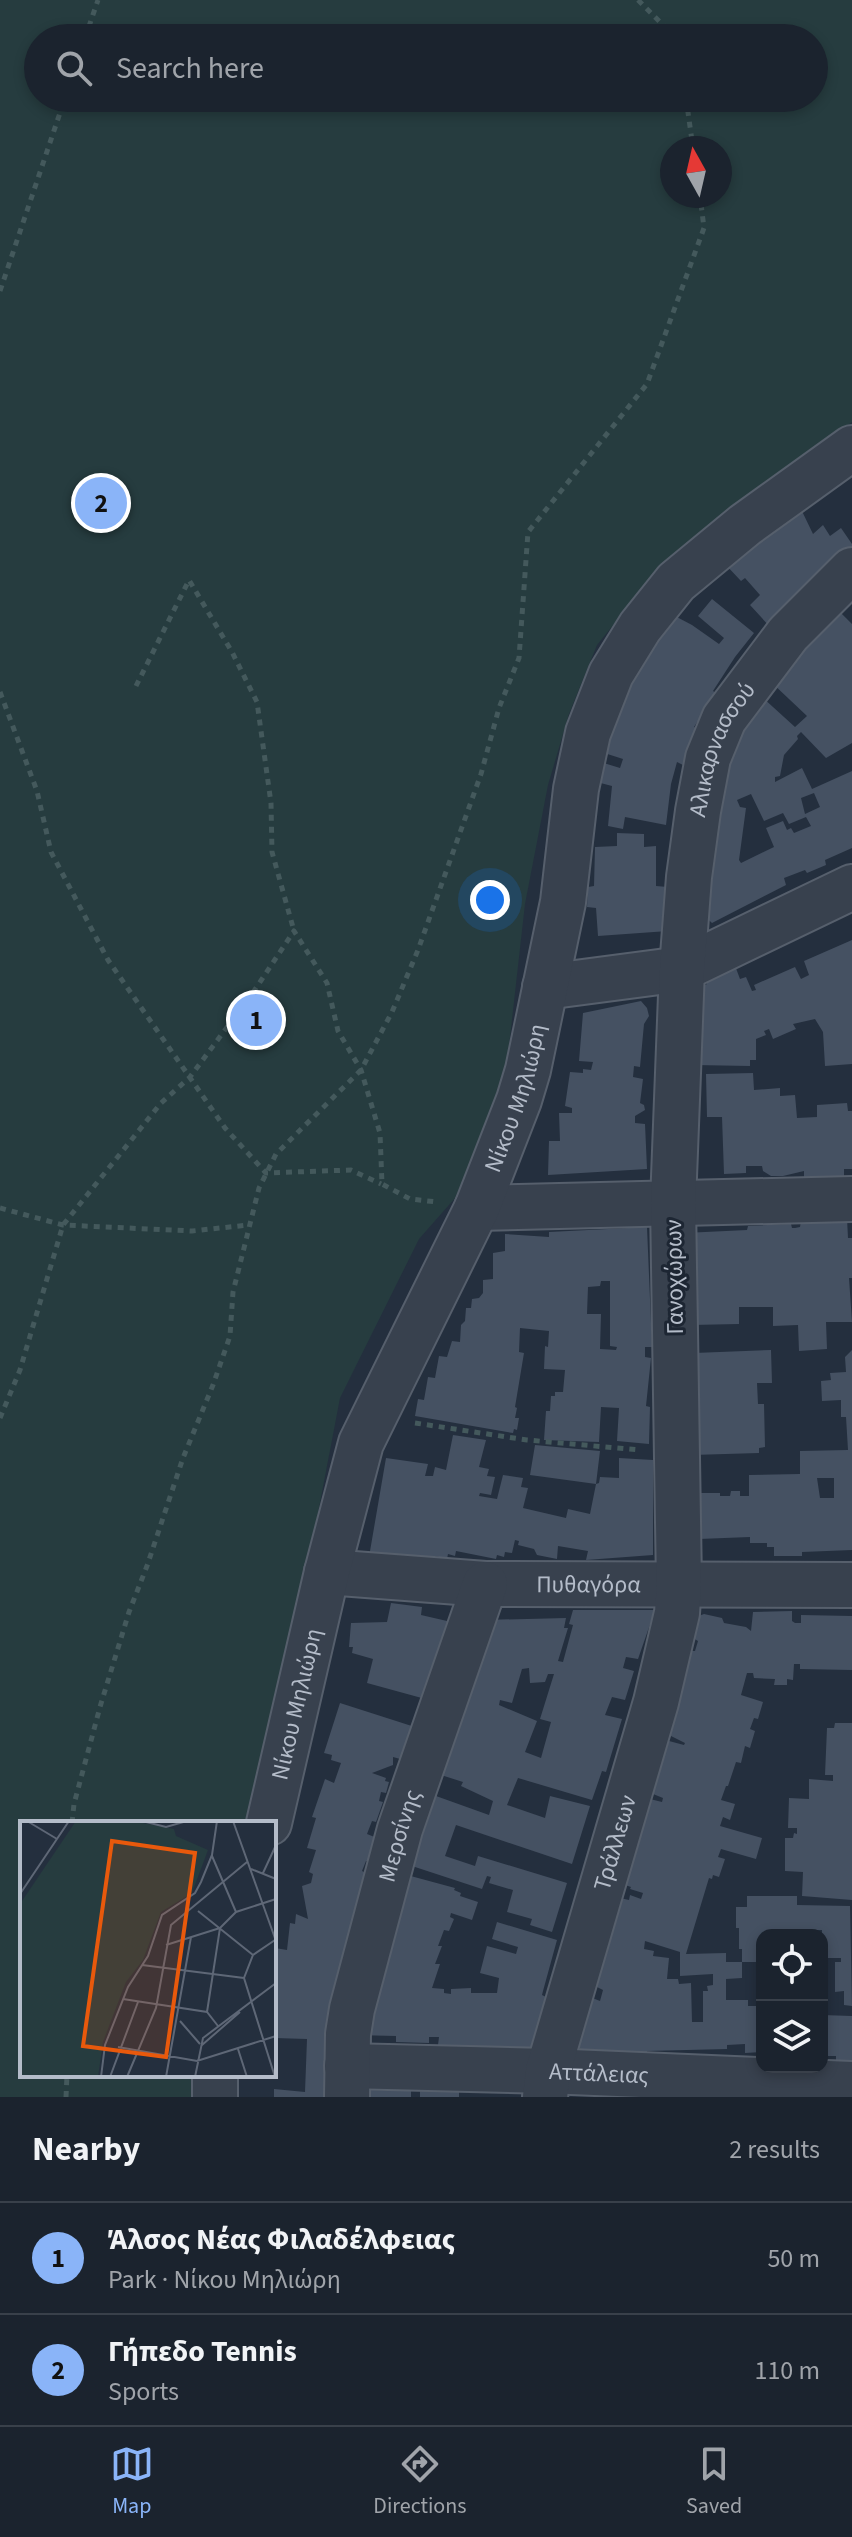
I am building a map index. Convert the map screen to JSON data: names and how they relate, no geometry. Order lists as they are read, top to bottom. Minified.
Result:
{"streets":{"street":["Αλικαρνασσού","Νίκου Μηλιώρη","Γανοχώρων","Πυθαγόρα","Μερσίνης","Τράλλεων","Αττάλειας"]},"crossings":[["Αλικαρνασσού","Γανοχώρων"],["Νίκου Μηλιώρη","Πυθαγόρα"],["Γανοχώρων","Πυθαγόρα"],["Γανοχώρων","Τράλλεων"],["Πυθαγόρα","Μερσίνης"],["Πυθαγόρα","Τράλλεων"],["Μερσίνης","Αττάλειας"],["Τράλλεων","Αττάλειας"]],"north":"top","page":{"search":"Search here","pins":["2","1"],"heading":["Nearby","2 results"],"list":[{"mark":"1","name":"Άλσος Νέας Φιλαδέλφειας","note":"Park · Νίκου Μηλιώρη","value":"50 m"},{"mark":"2","name":"Γήπεδο Tennis","note":"Sports","value":"110 m"}],"nav":["Map","Directions","Saved"]}}
